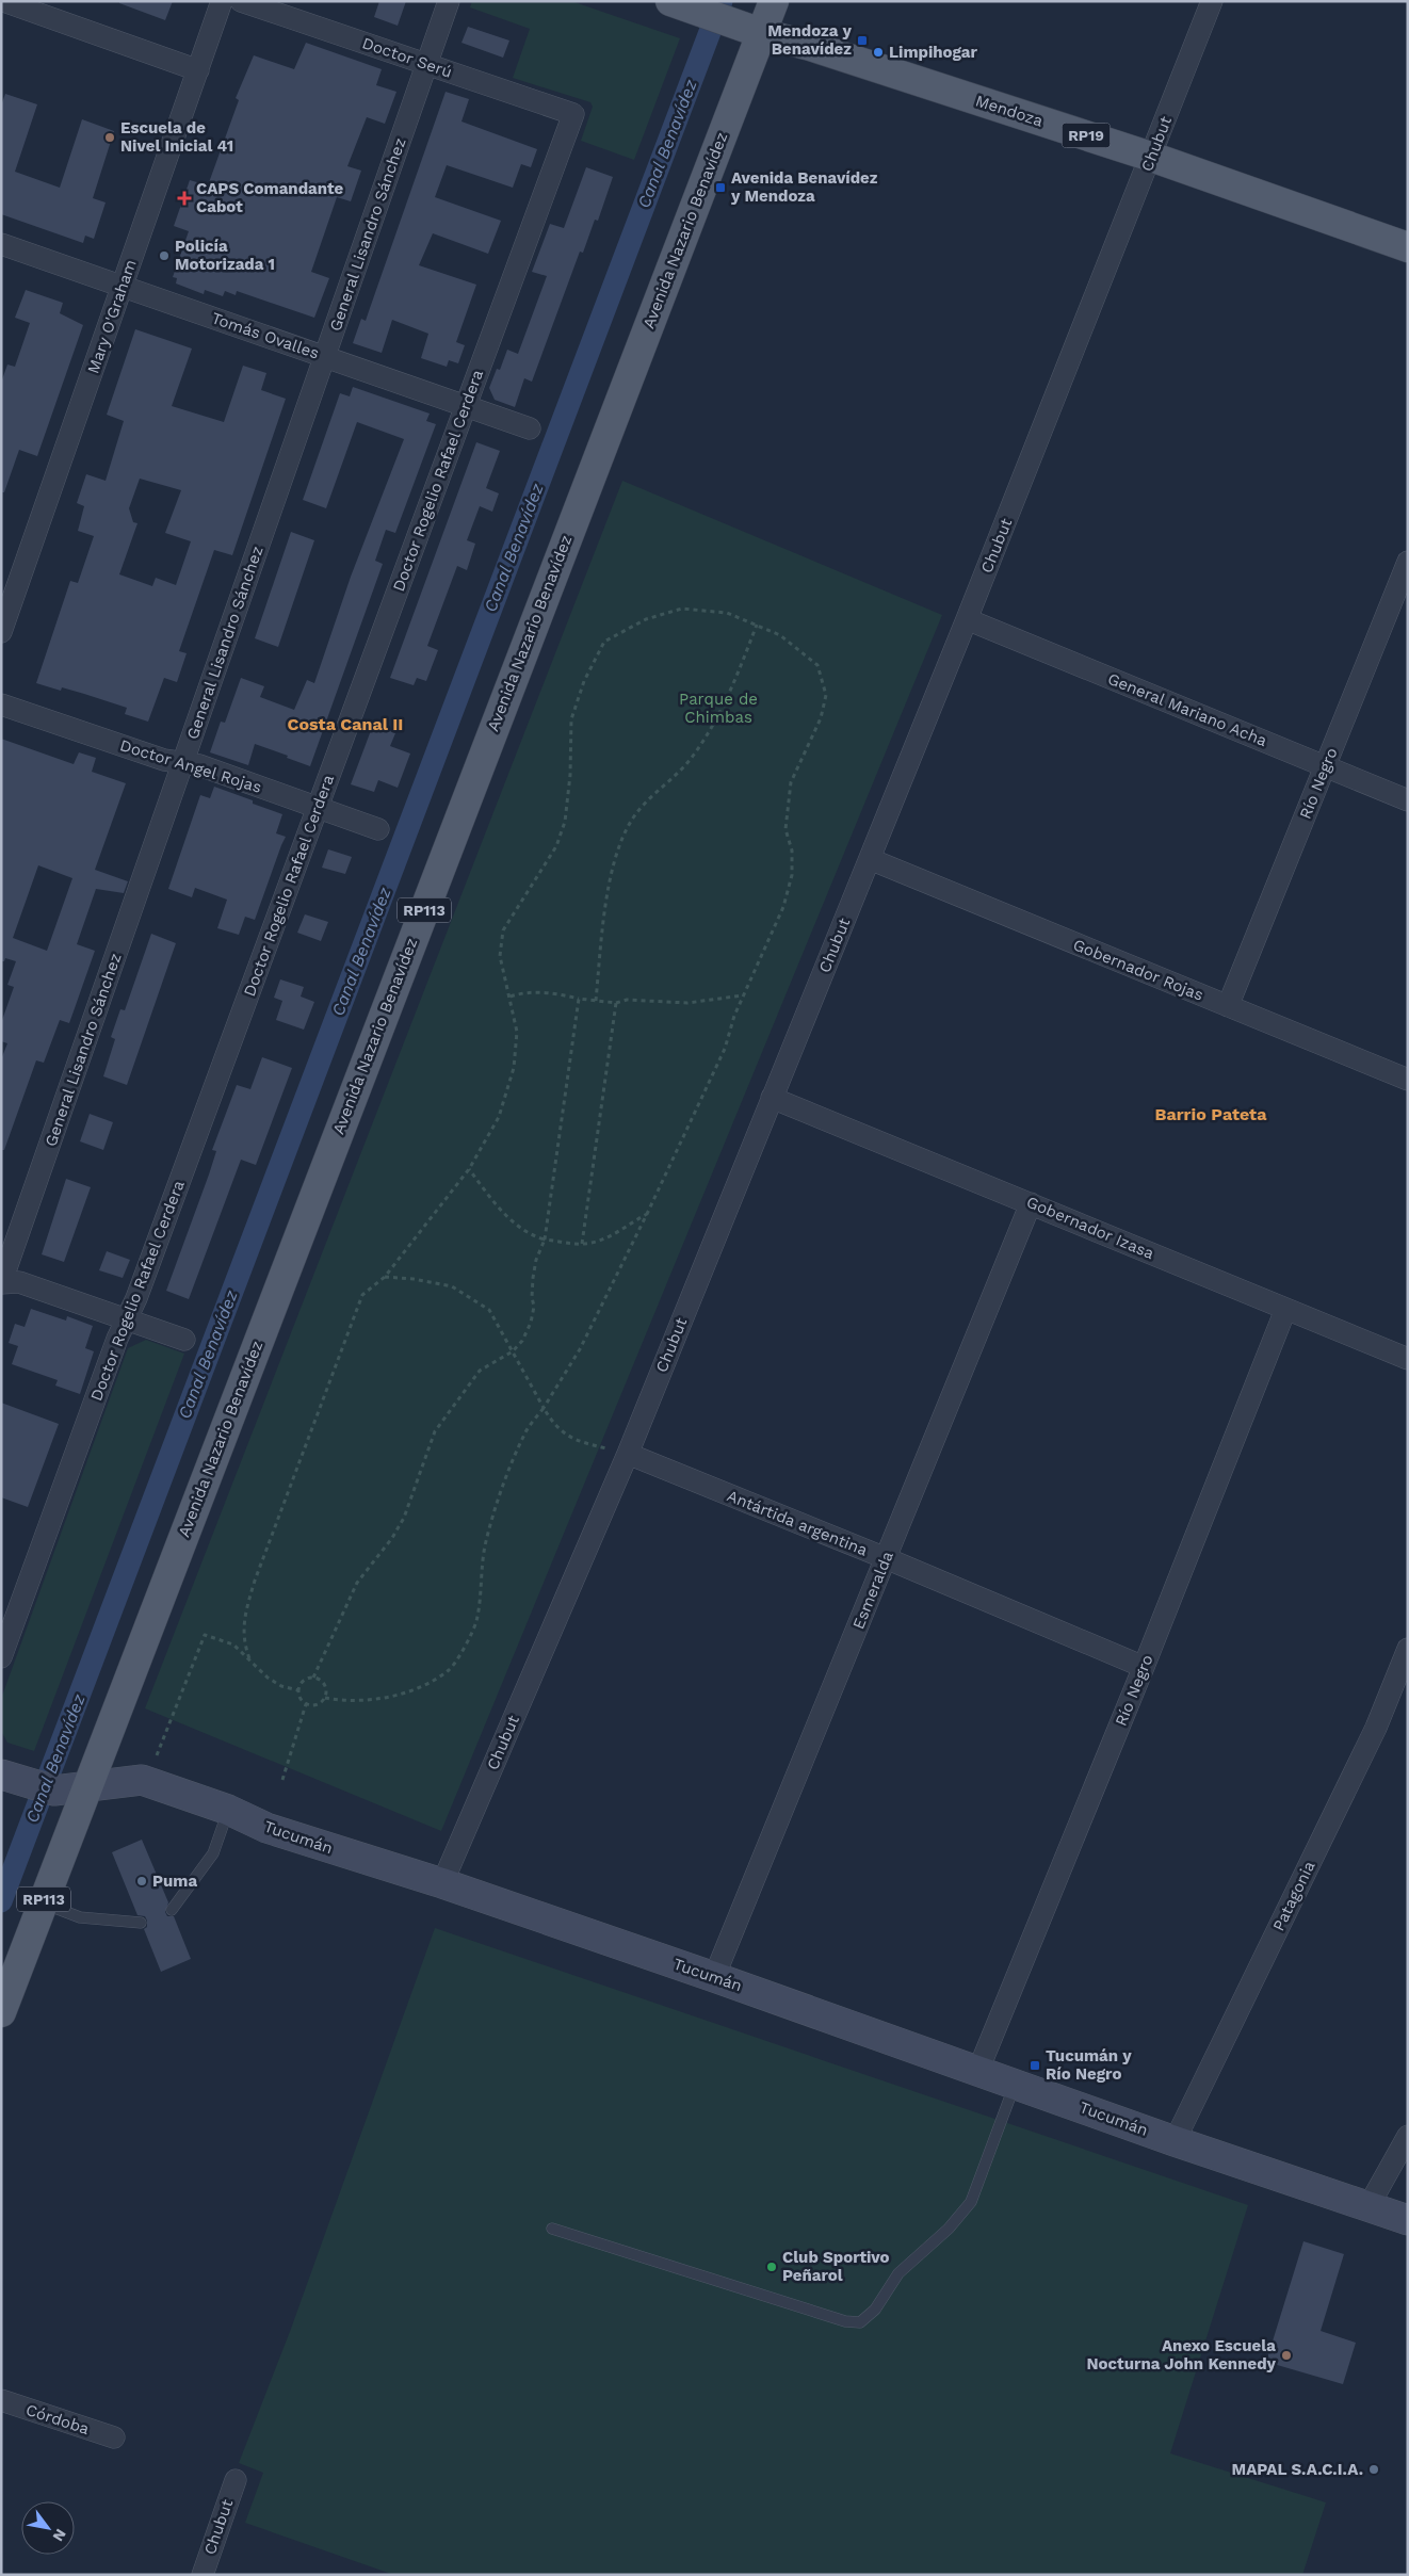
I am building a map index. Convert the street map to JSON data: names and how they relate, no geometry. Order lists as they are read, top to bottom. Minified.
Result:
{"streets":{"main road":["Mendoza","RP19","Avenida Nazario Benavídez","RP113","Tucumán"],"street":["Doctor Serú","Chubut","General Lisandro Sánchez","Mary O'Graham","Tomás Ovalles","Doctor Rogelio Rafael Cerdera","General Mariano Acha","Doctor Angel Rojas","Río Negro","Gobernador Rojas","Gobernador Izasa","Antártida argentina","Esmeralda","Patagonia","Córdoba"]},"crossings":[["Doctor Serú","General Lisandro Sánchez"],["Doctor Serú","Doctor Rogelio Rafael Cerdera"],["Mendoza","Chubut"],["Mendoza","Avenida Nazario Benavídez"],["Chubut","General Mariano Acha"],["Chubut","Gobernador Rojas"],["Chubut","Gobernador Izasa"],["Chubut","Antártida argentina"],["Chubut","Tucumán"],["Avenida Nazario Benavídez","Tucumán"],["General Lisandro Sánchez","Tomás Ovalles"],["General Lisandro Sánchez","Doctor Angel Rojas"],["Mary O'Graham","Tomás Ovalles"],["Tomás Ovalles","Doctor Rogelio Rafael Cerdera"],["Doctor Rogelio Rafael Cerdera","Doctor Angel Rojas"],["General Mariano Acha","Río Negro"],["Río Negro","Gobernador Rojas"],["Río Negro","Gobernador Izasa"],["Río Negro","Antártida argentina"],["Río Negro","Tucumán"],["Gobernador Izasa","Esmeralda"],["Antártida argentina","Esmeralda"],["Esmeralda","Tucumán"],["Tucumán","Patagonia"]],"districts":["Costa Canal II","Barrio Pateta"],"water":["Canal Benavídez"],"parks":["Parque de Chimbas"],"places":{"transit":["Mendoza y Benavídez","Avenida Benavídez y Mendoza","Tucumán y Río Negro"],"other":["Limpihogar","Escuela de Nivel Inicial 41","Policía Motorizada 1","Puma","Club Sportivo Peñarol","Anexo Escuela Nocturna John Kennedy","MAPAL S.A.C.I.A."],"health":["CAPS Comandante Cabot"]},"north":"bottom right"}
